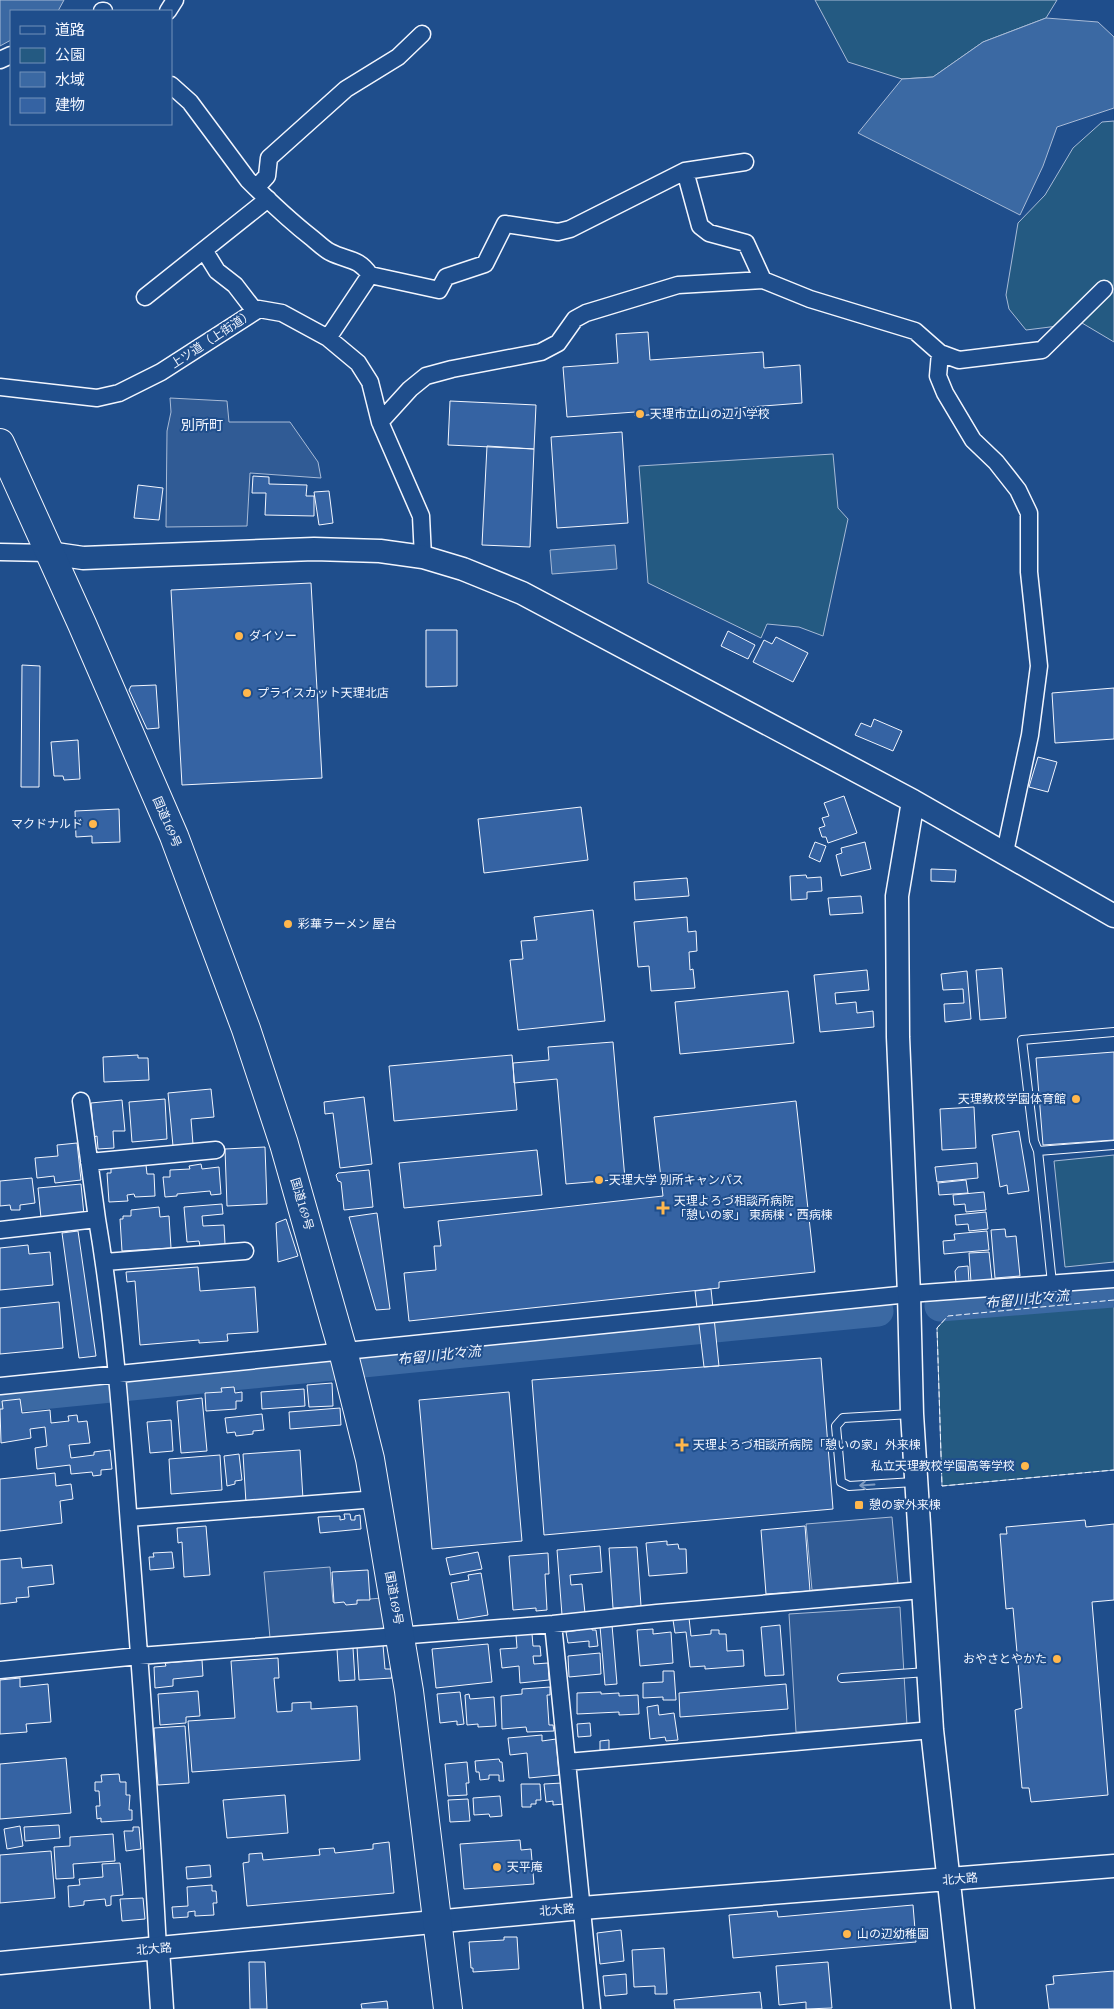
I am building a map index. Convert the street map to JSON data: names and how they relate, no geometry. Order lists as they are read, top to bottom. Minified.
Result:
{"streets":{"highway":["国道169号"],"street":["上ツ道（上街道）","北大路"]},"crossings":[["国道169号","北大路"]],"districts":["別所町"],"water":["布留川北々流"],"places":{"other":["天理市立山の辺小学校","ダイソー","プライスカット天理北店","マクドナルド","彩華ラーメン 屋台","天理教校学園体育館","天理大学 別所キャンパス","私立天理教校学園高等学校","おやさとやかた","天平庵","山の辺幼稚園"],"health":["天理よろづ相談所病院 「憩いの家」 東病棟・西病棟","天理よろづ相談所病院「憩いの家」外来棟"],"transit":["憩の家外来棟"]},"legend":["道路","公園","水域","建物"]}
